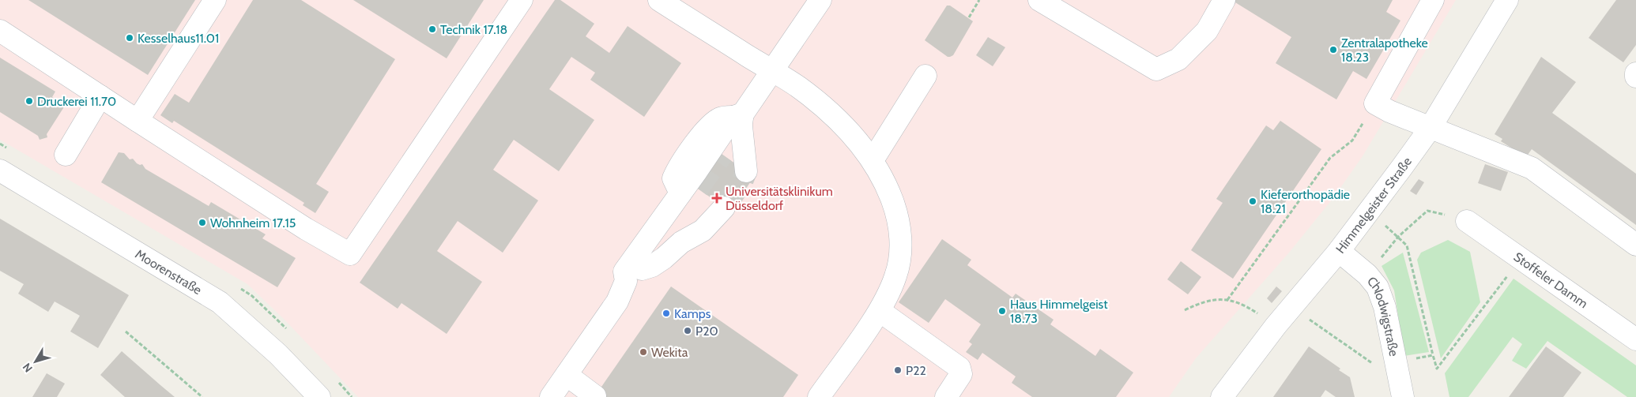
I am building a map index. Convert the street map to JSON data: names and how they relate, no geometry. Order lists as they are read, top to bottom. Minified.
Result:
{"streets":{"street":["Himmelgeister Straße","Moorenstraße","Stoffeler Damm","Chlodwigstraße"]},"crossings":[["Himmelgeister Straße","Chlodwigstraße"]],"places":{"other":["Technik 17.18","Kesselhaus11.01","Zentralapotheke 18.23","Druckerei 11.70","Kieferorthopädie 18.21","Wohnheim 17.15","Haus Himmelgeist 18.73","Kamps","P20","Wekita","P22"],"health":["Universitätsklinikum Düsseldorf"]},"north":"bottom left"}
